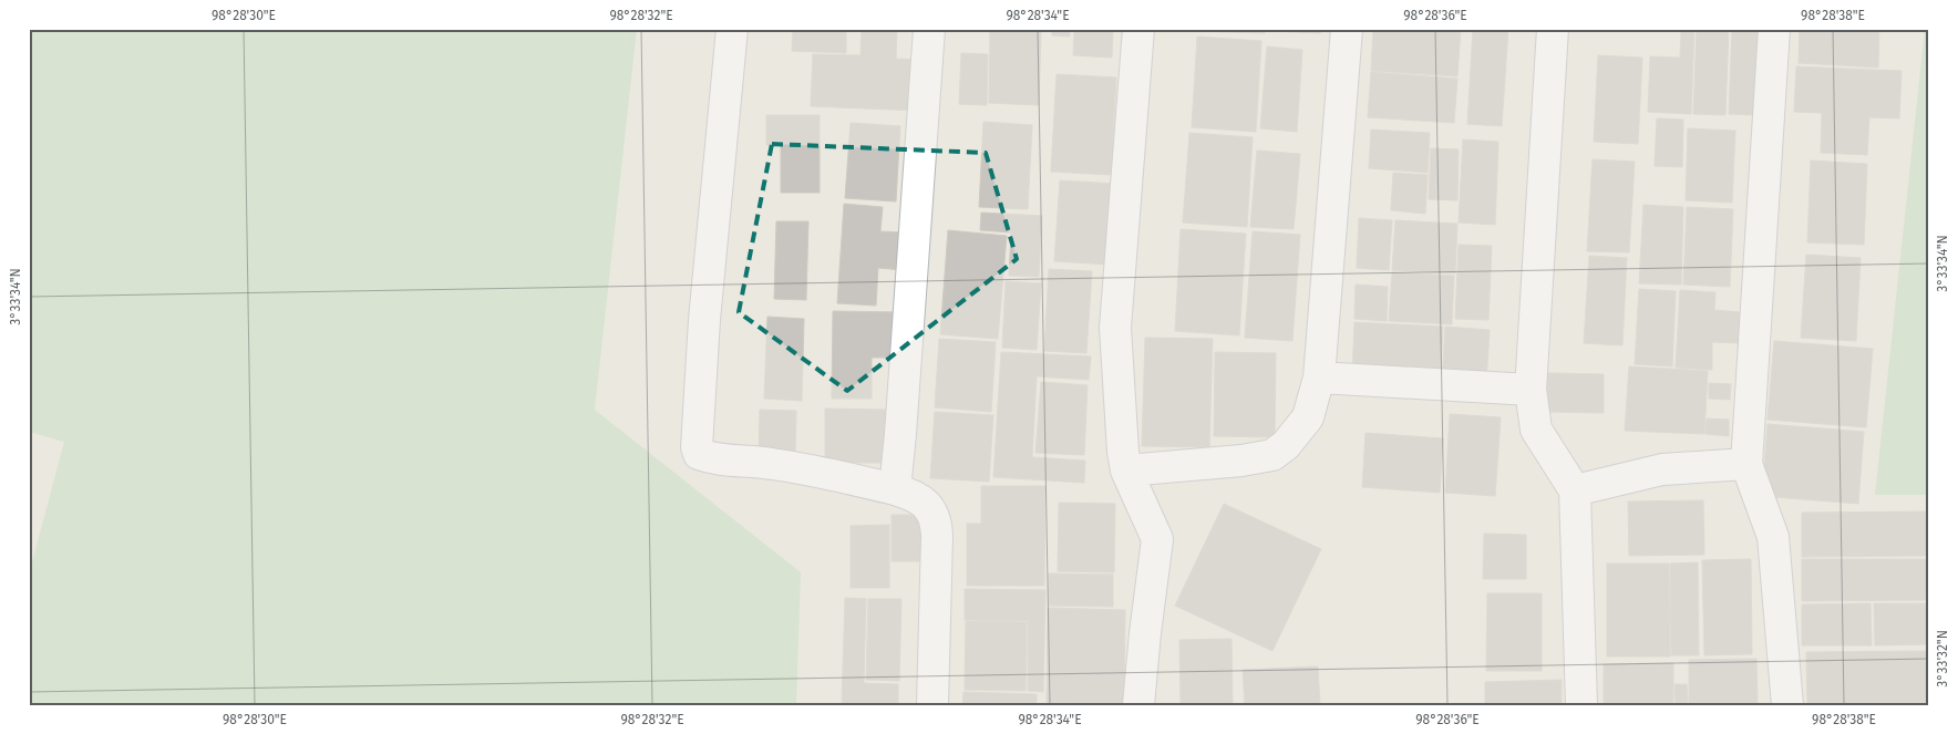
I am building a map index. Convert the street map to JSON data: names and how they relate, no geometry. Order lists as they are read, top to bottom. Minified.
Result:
{"coordinates":["98°28'30\"E","98°28'32\"E","98°28'34\"E","98°28'36\"E","98°28'38\"E","3°33'34\"N","3°33'32\"N"]}
